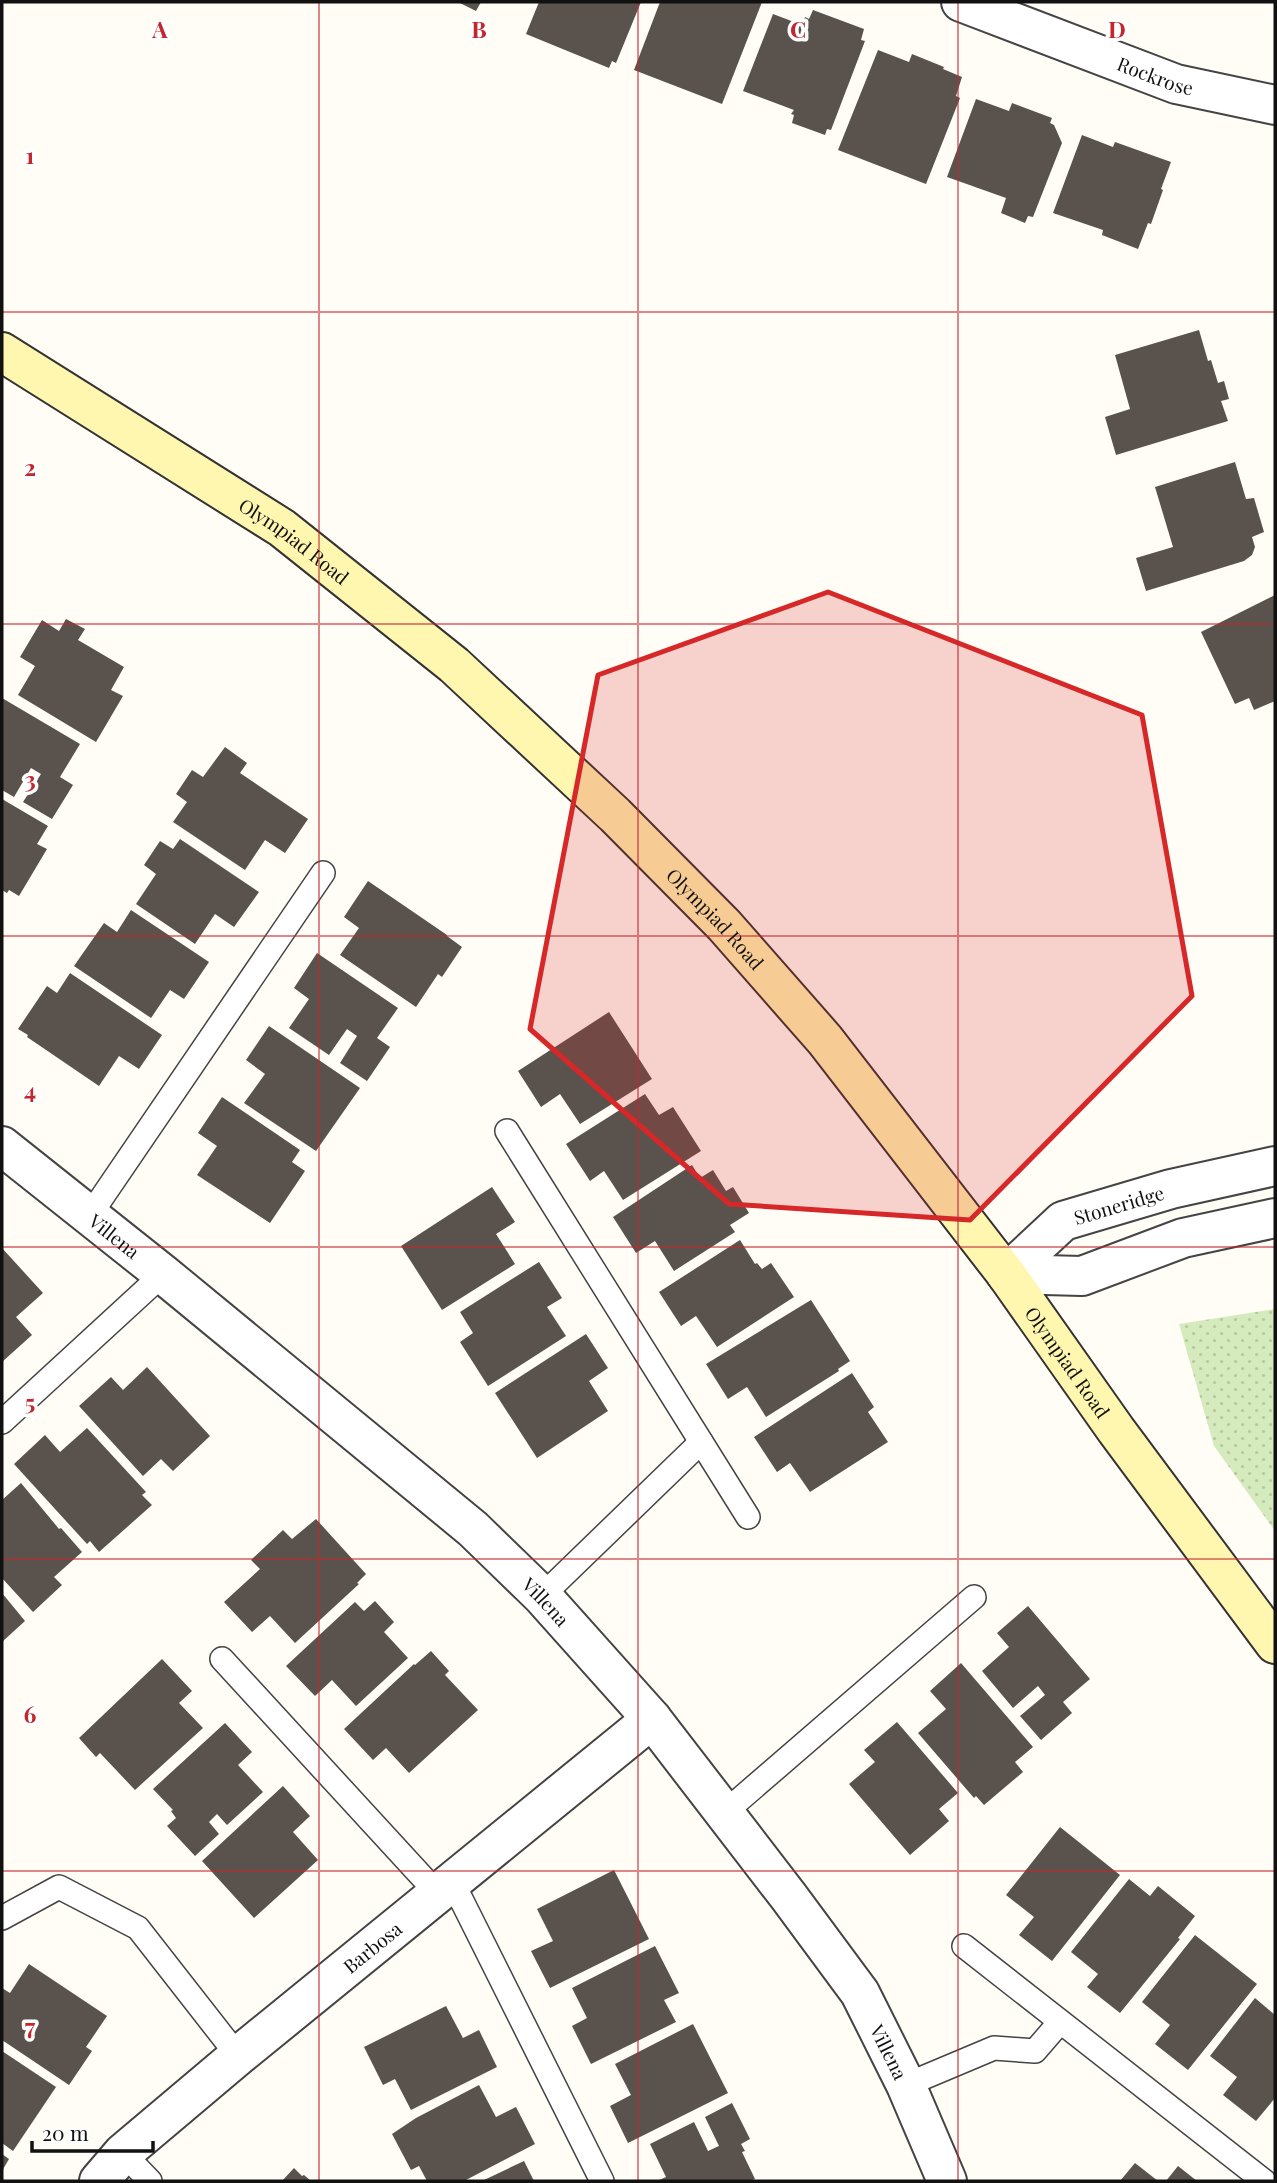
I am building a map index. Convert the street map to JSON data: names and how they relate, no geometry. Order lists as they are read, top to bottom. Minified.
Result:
{"streets":{"main road":["Olympiad Road"],"street":["Rockrose","Stoneridge","Villena","Barbosa"]},"crossings":[["Olympiad Road","Stoneridge"],["Villena","Barbosa"]],"scale_bar":"20 m","grid":{"columns":["A","B","C","D"],"rows":["1","2","3","4","5","6","7"]}}
